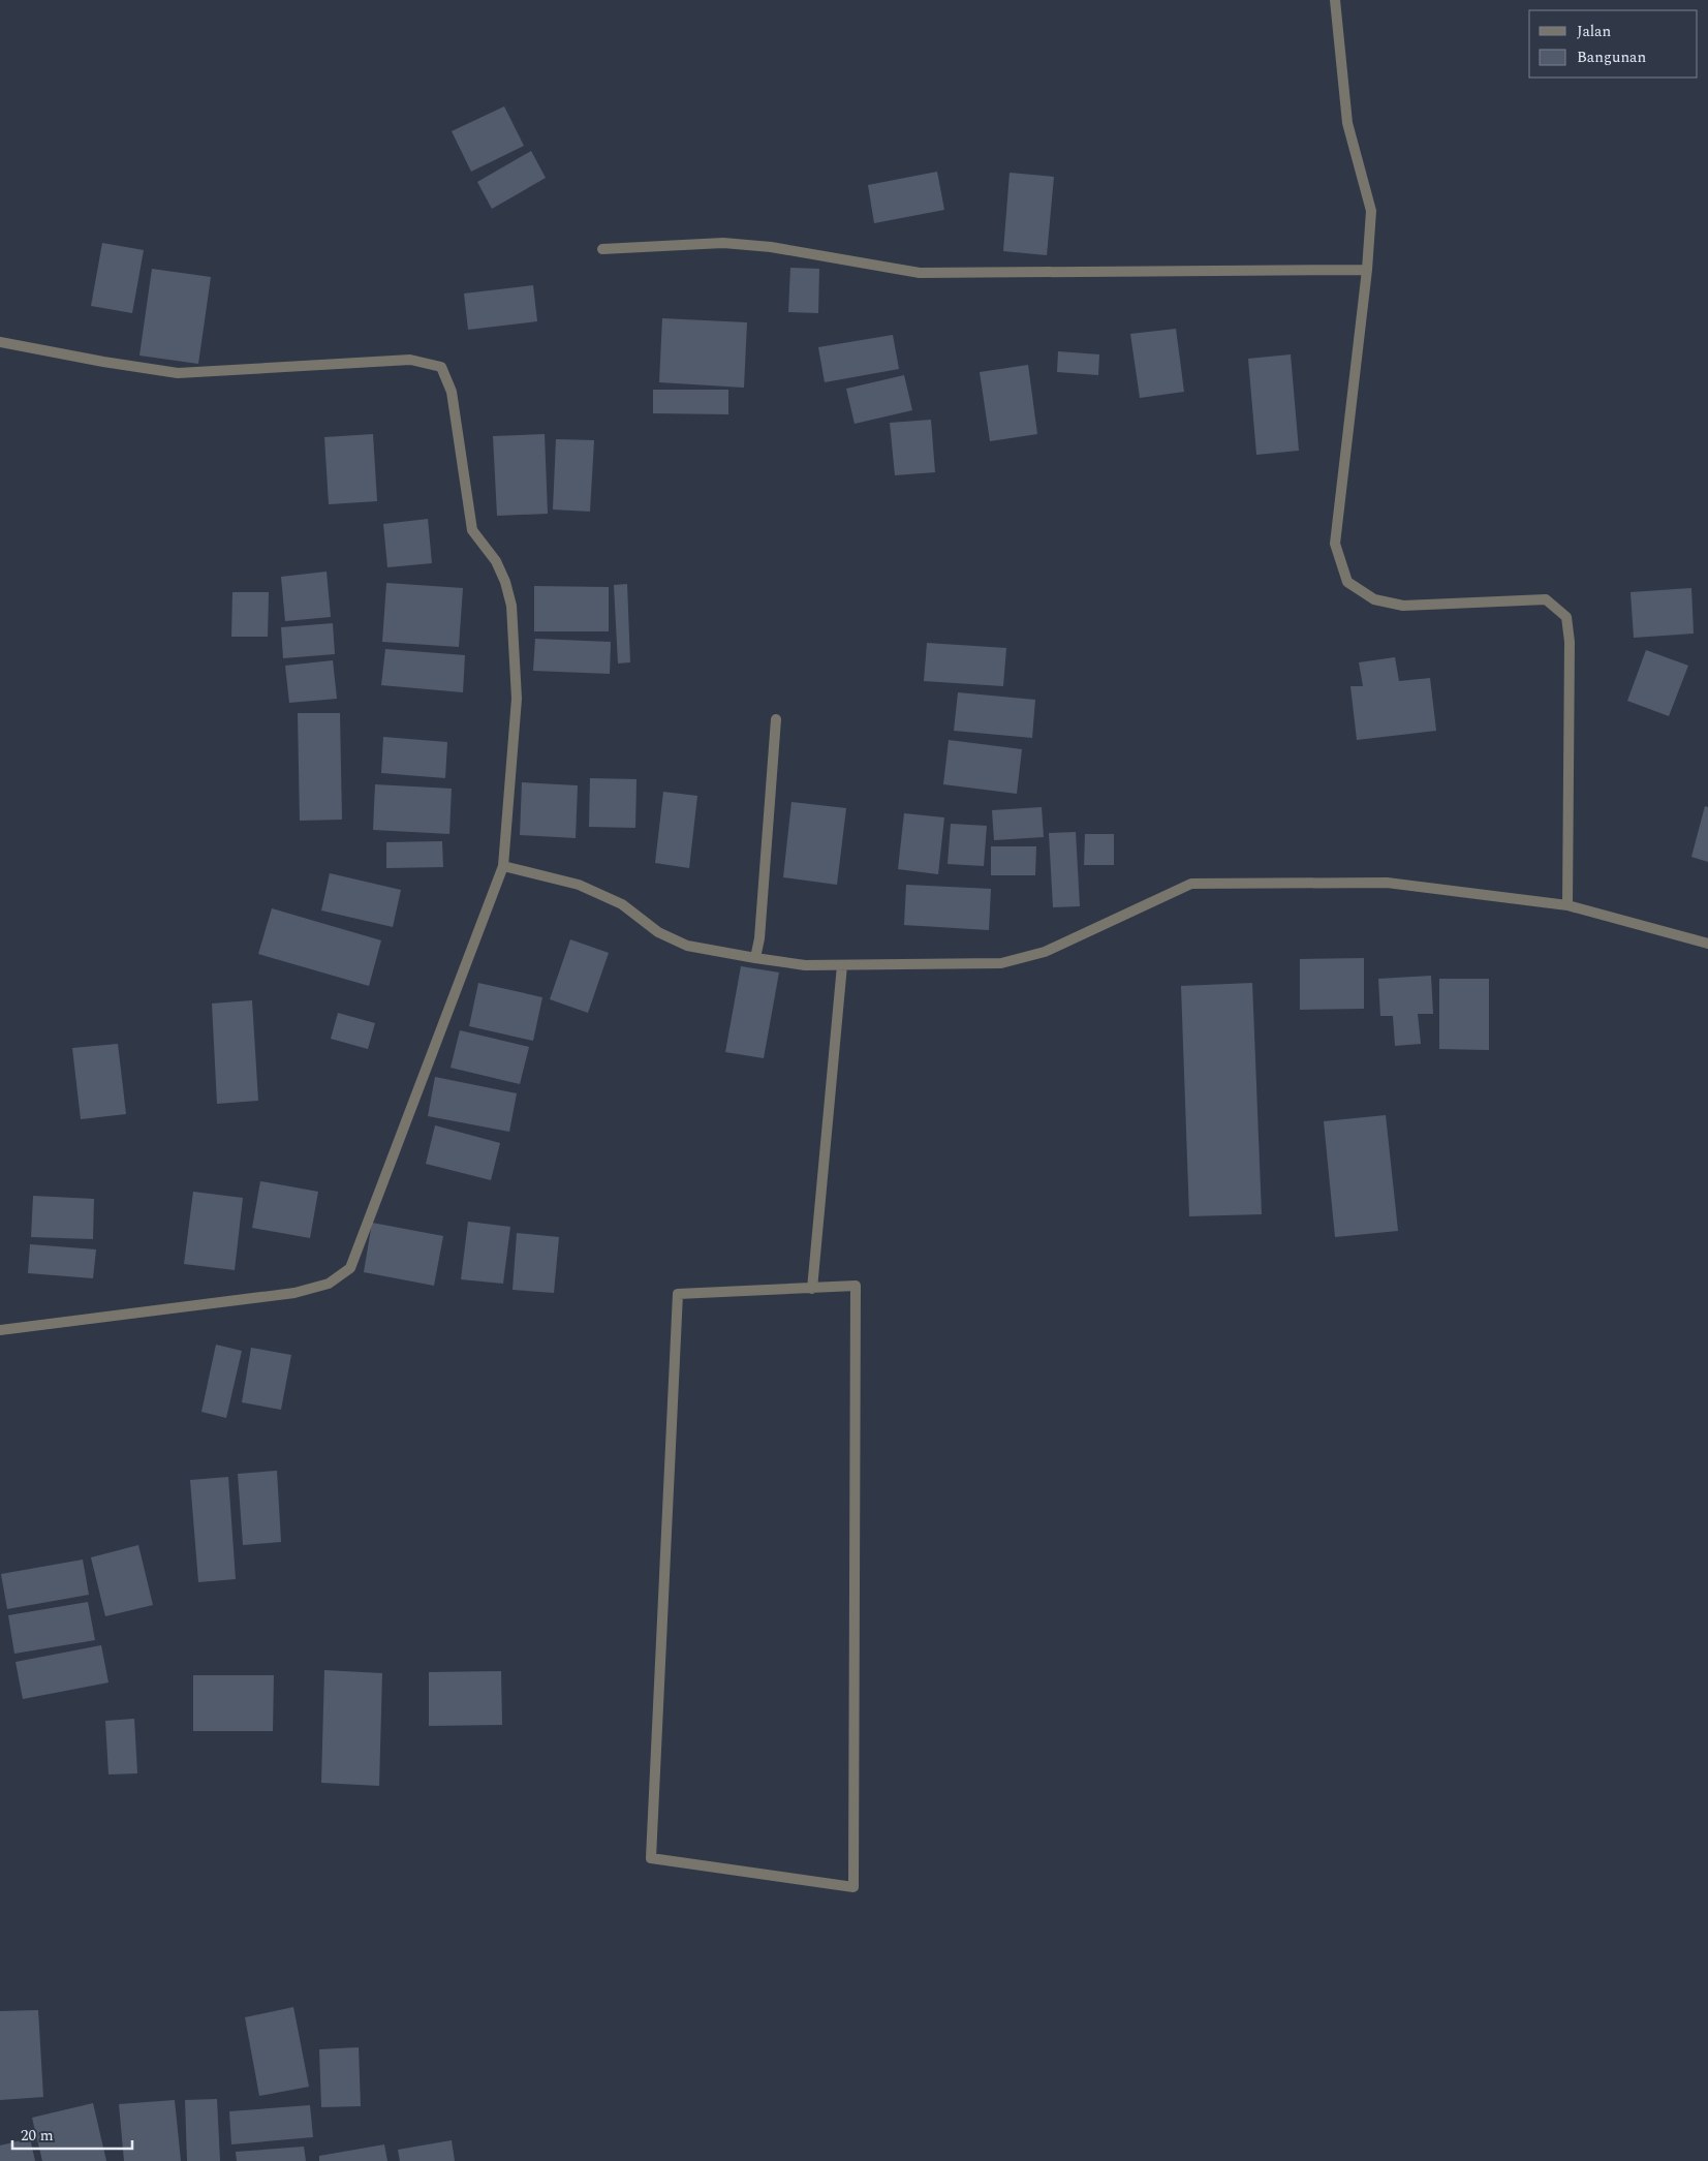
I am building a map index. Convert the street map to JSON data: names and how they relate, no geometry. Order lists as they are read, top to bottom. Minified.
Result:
{"legend":["Jalan","Bangunan"],"scale_bar":"20 m"}
